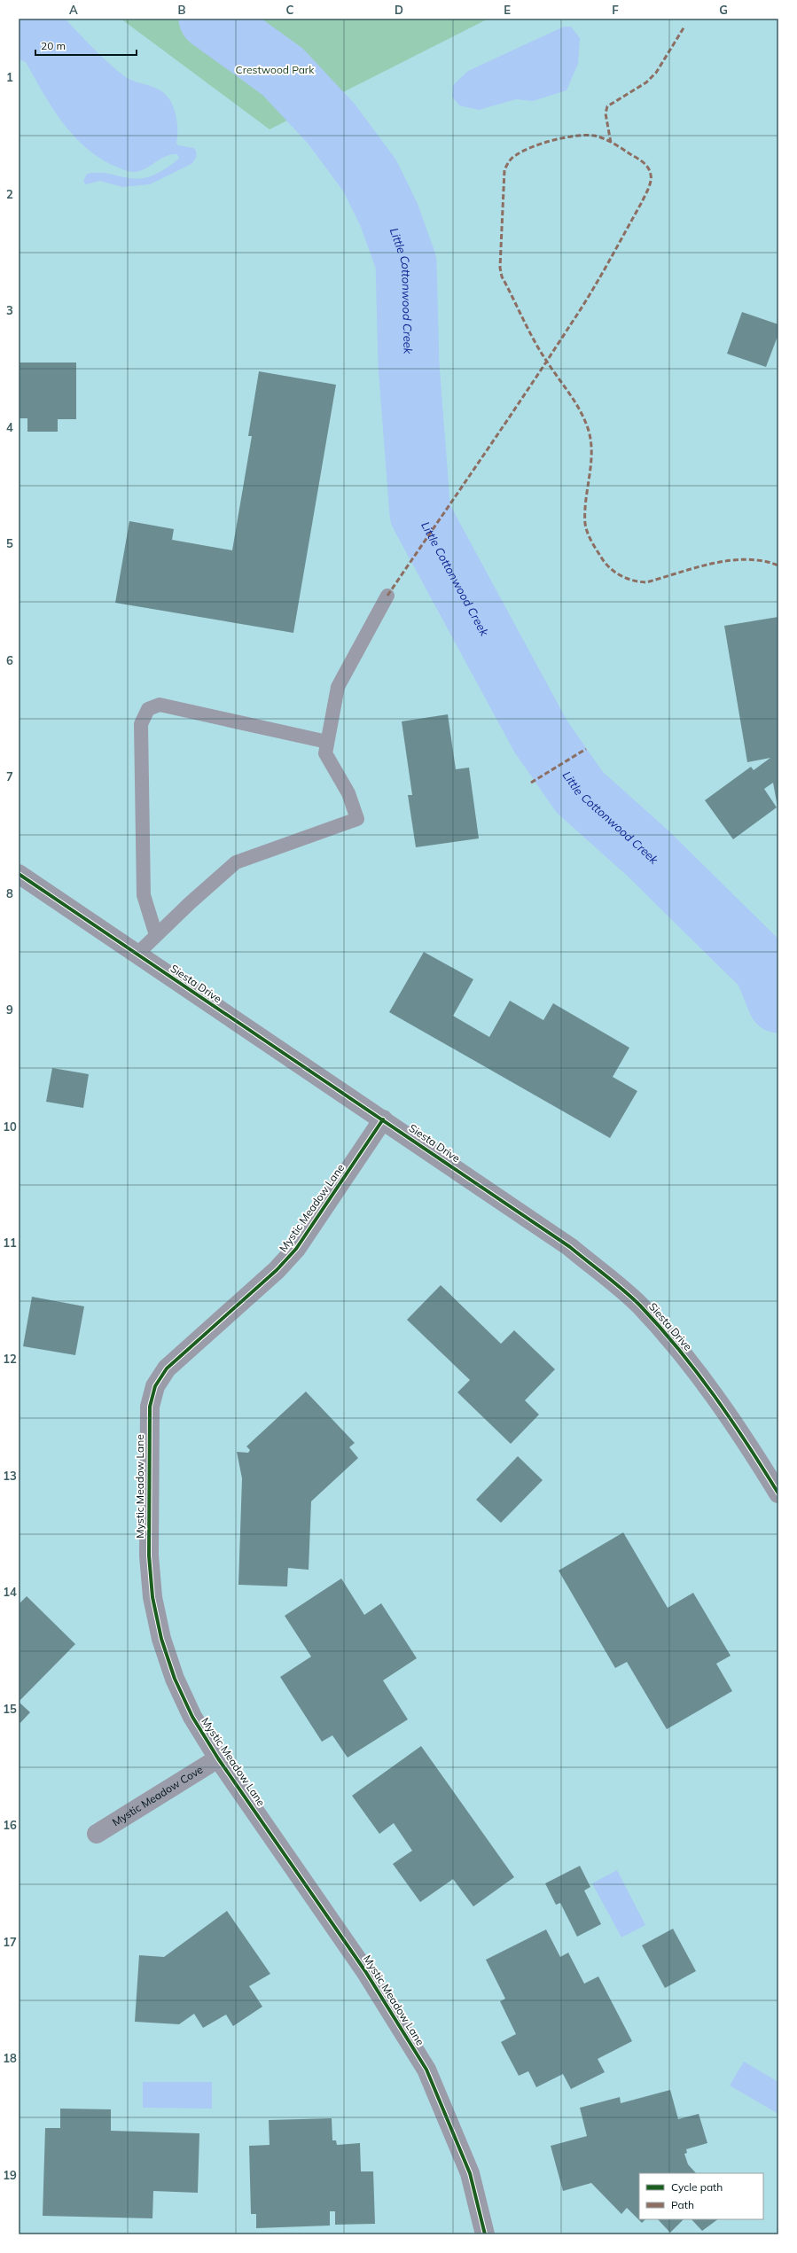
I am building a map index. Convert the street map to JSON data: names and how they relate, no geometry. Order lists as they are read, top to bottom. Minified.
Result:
{"streets":{"street":["Siesta Drive","Mystic Meadow Lane","Mystic Meadow Cove"]},"crossings":[["Siesta Drive","Mystic Meadow Lane"],["Mystic Meadow Lane","Mystic Meadow Cove"]],"water":["Little Cottonwood Creek"],"parks":["Crestwood Park"],"legend":["Cycle path","Path"],"scale_bar":"20 m","grid":{"columns":["A","B","C","D","E","F","G"],"rows":["1","2","3","4","5","6","7","8","9","10","11","12","13","14","15","16","17","18","19"]}}
